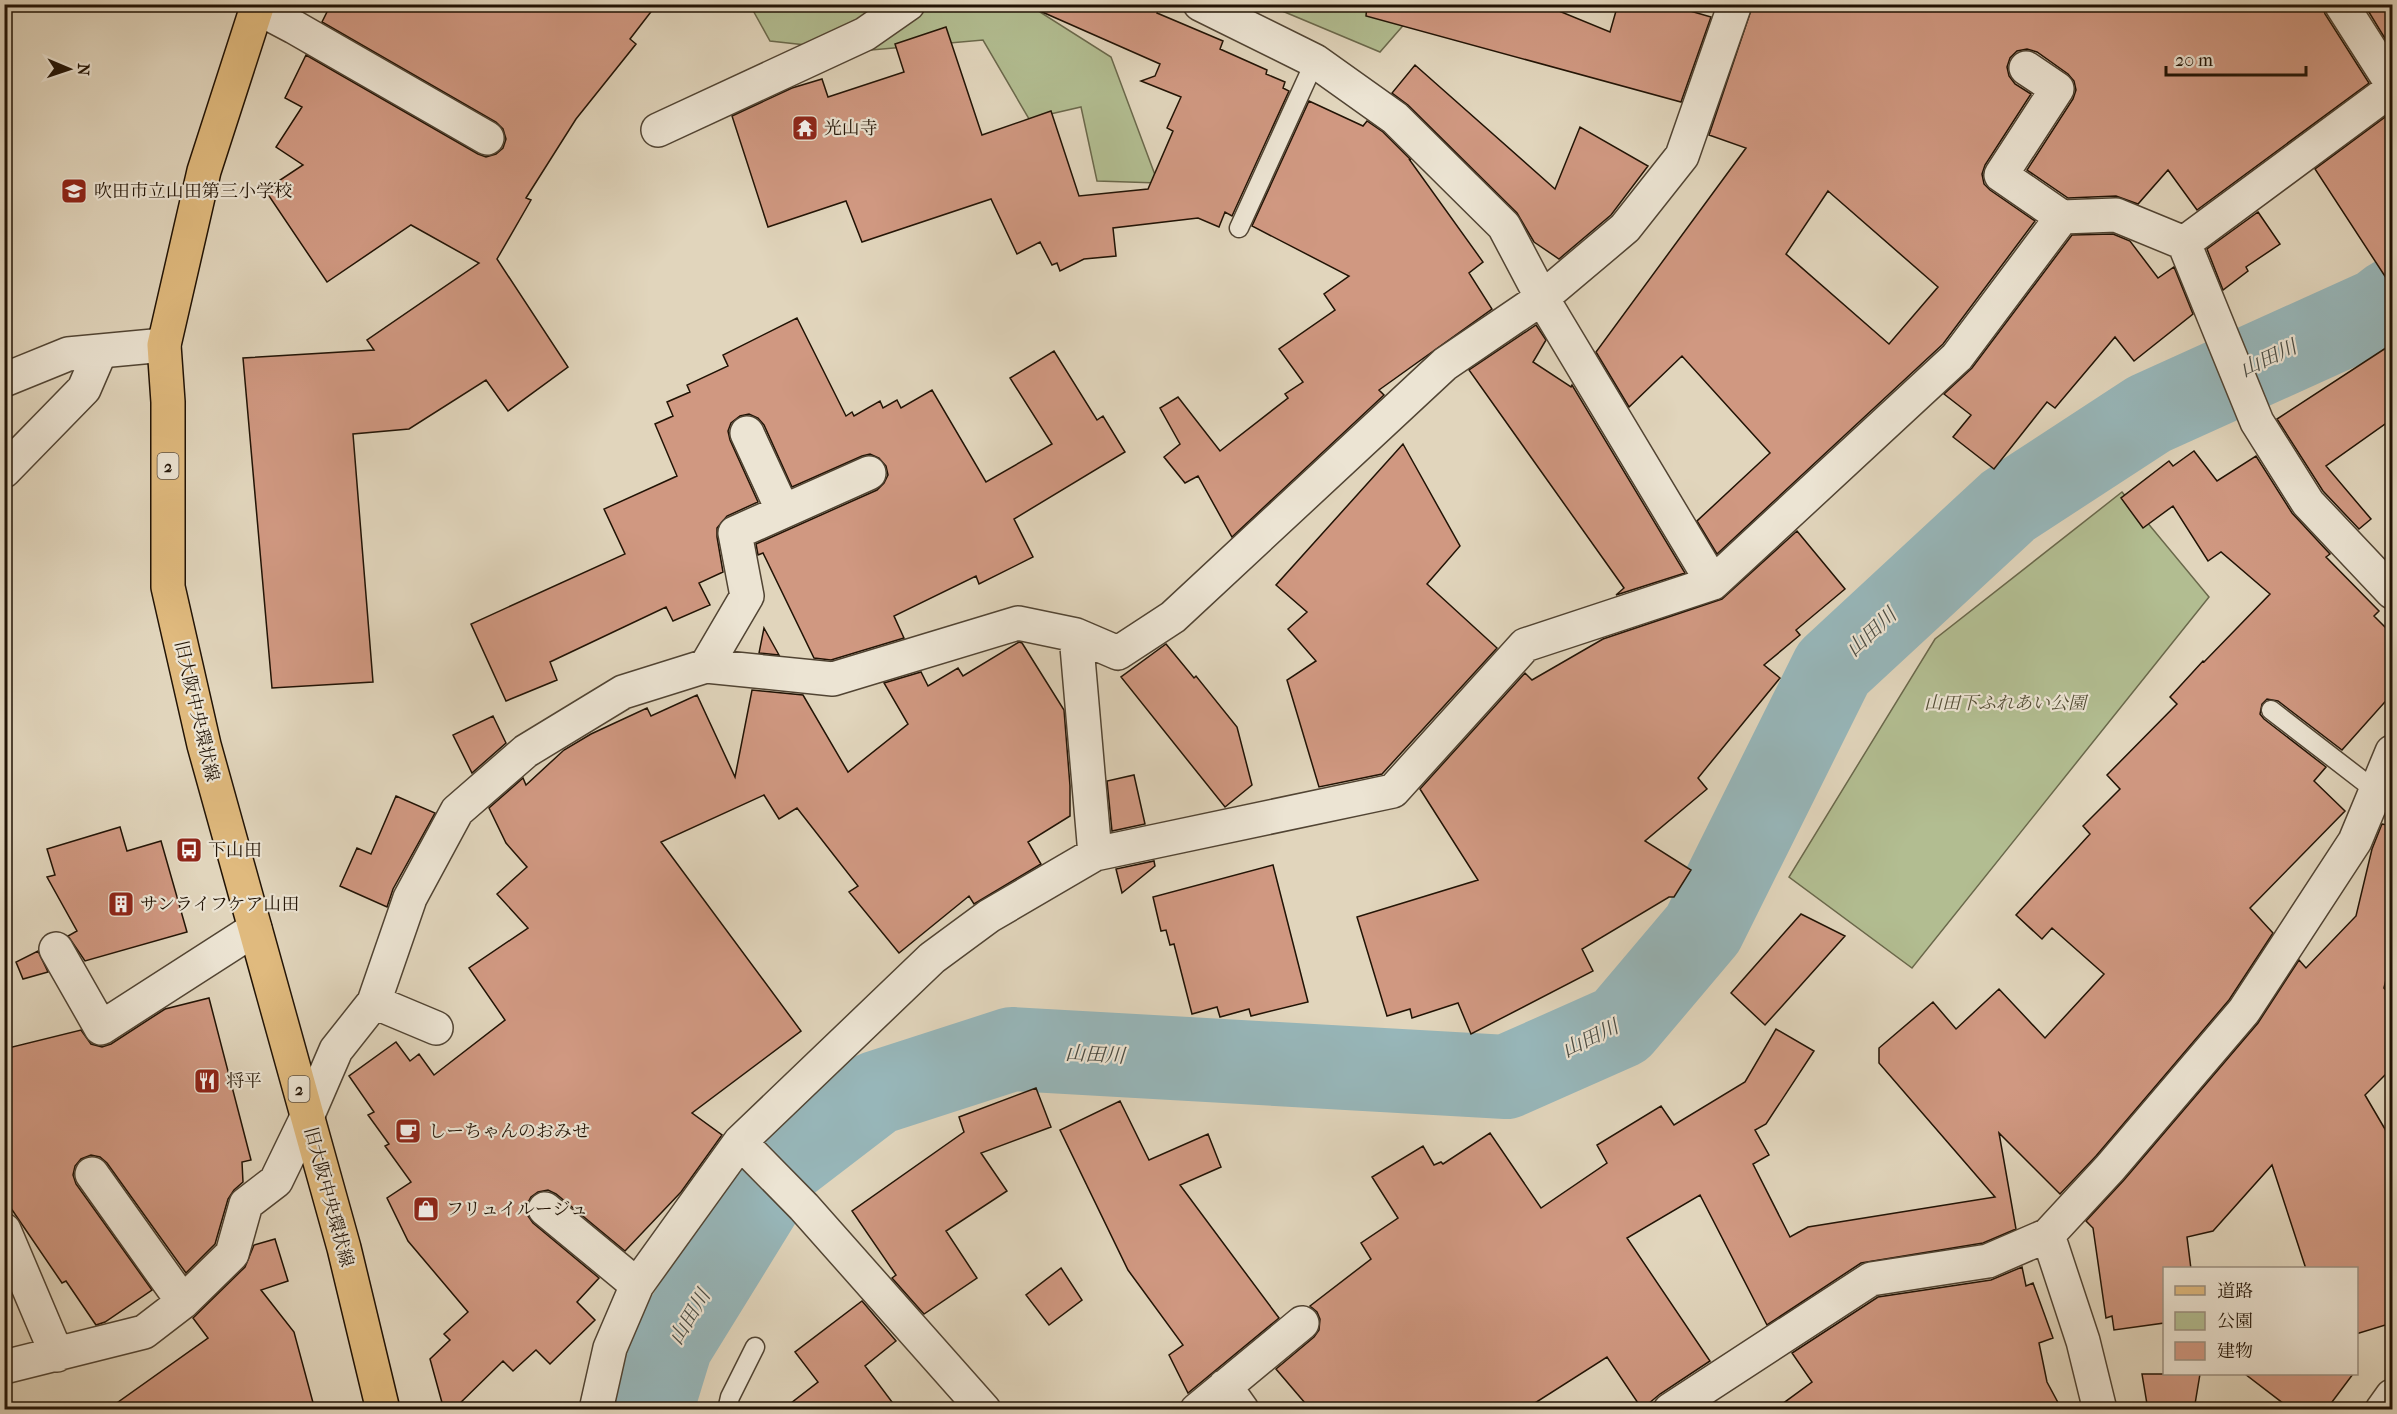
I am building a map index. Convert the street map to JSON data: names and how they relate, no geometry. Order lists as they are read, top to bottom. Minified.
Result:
{"streets":{"main road":["2","旧大阪中央環状線"]},"water":["山田川"],"parks":["山田下ふれあい公園"],"places":{"temple":["光山寺"],"school or university":["吹田市立山田第三小学校"],"bus stop":["下山田"],"building":["サンライフケア山田"],"restaurant":["将平"],"cafe":["しーちゃんのおみせ"],"shop":["フリュイルージュ"]},"legend":["道路","公園","建物"],"scale_bar":"20 m","north":"right"}
